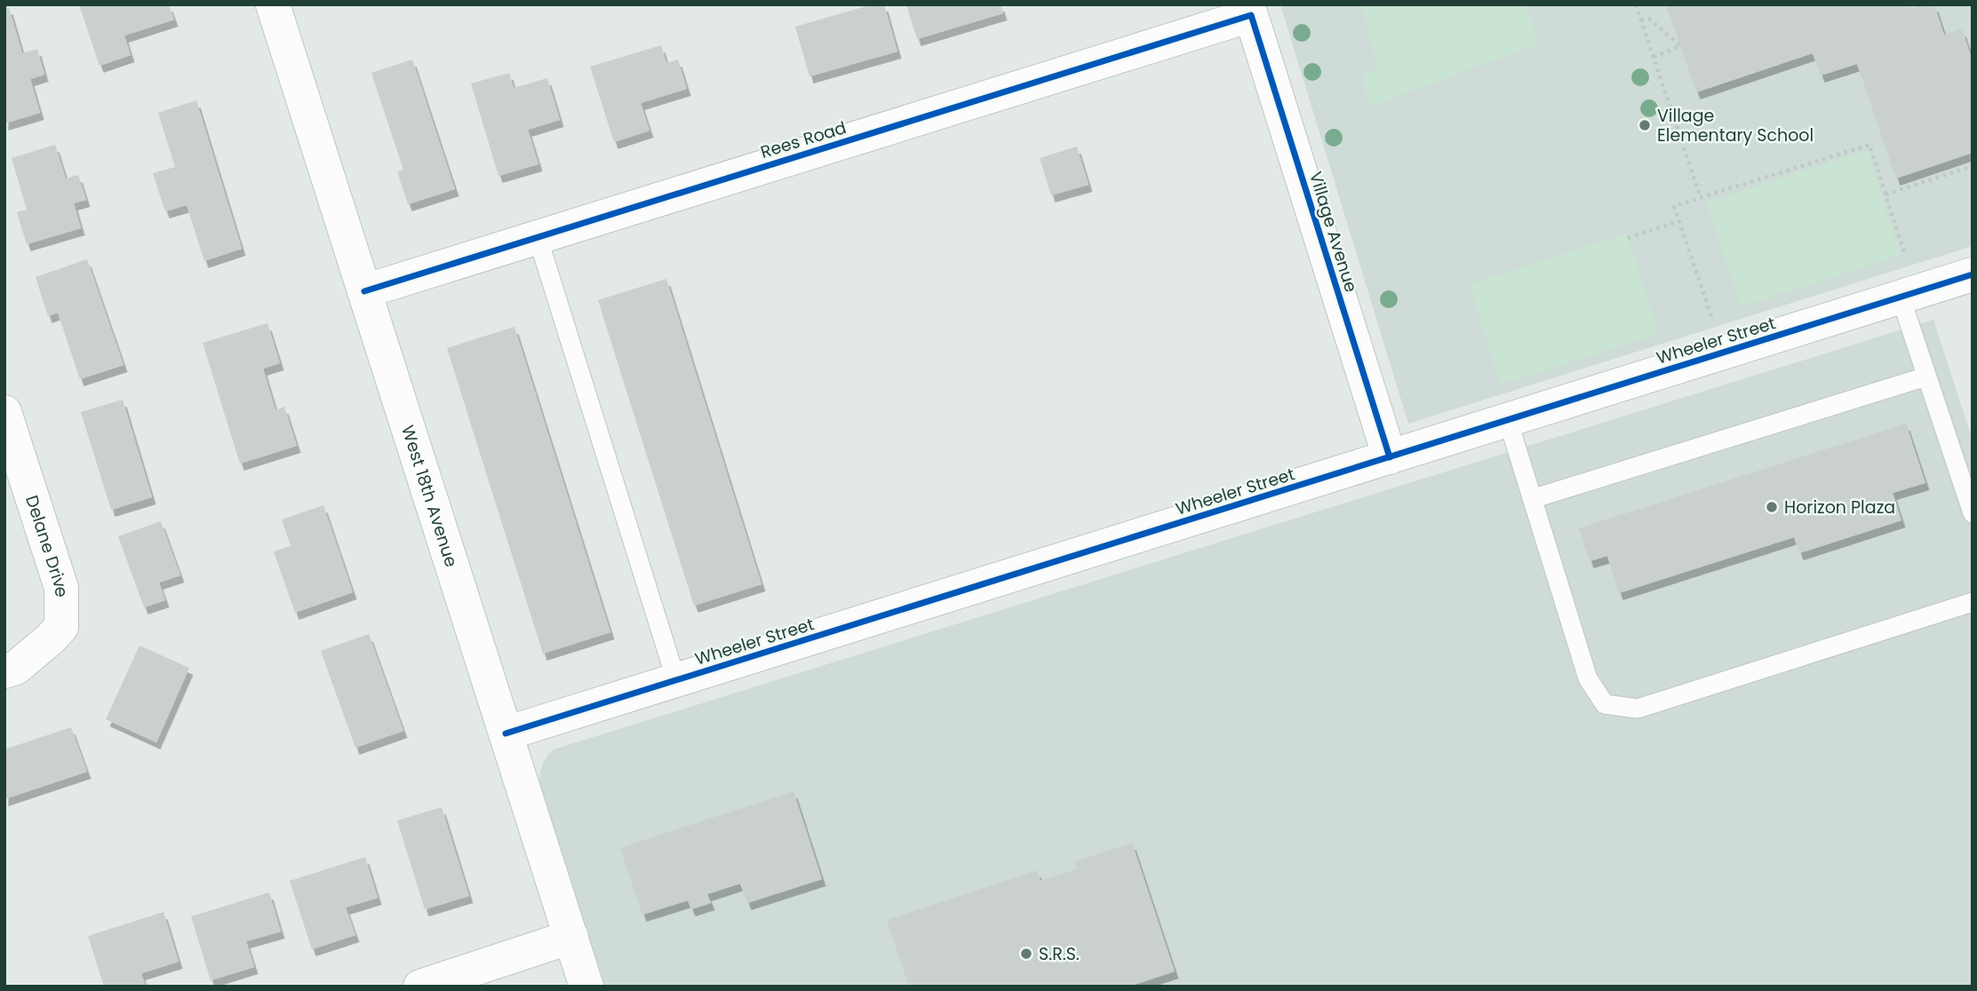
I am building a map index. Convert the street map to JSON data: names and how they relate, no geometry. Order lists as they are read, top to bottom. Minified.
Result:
{"streets":{"street":["Rees Road","Village Avenue","Wheeler Street","West 18th Avenue","Delane Drive"]},"crossings":[["Rees Road","Village Avenue"],["Rees Road","West 18th Avenue"],["Village Avenue","Wheeler Street"],["Wheeler Street","West 18th Avenue"]],"places":["Village Elementary School","Horizon Plaza","S.R.S."]}
